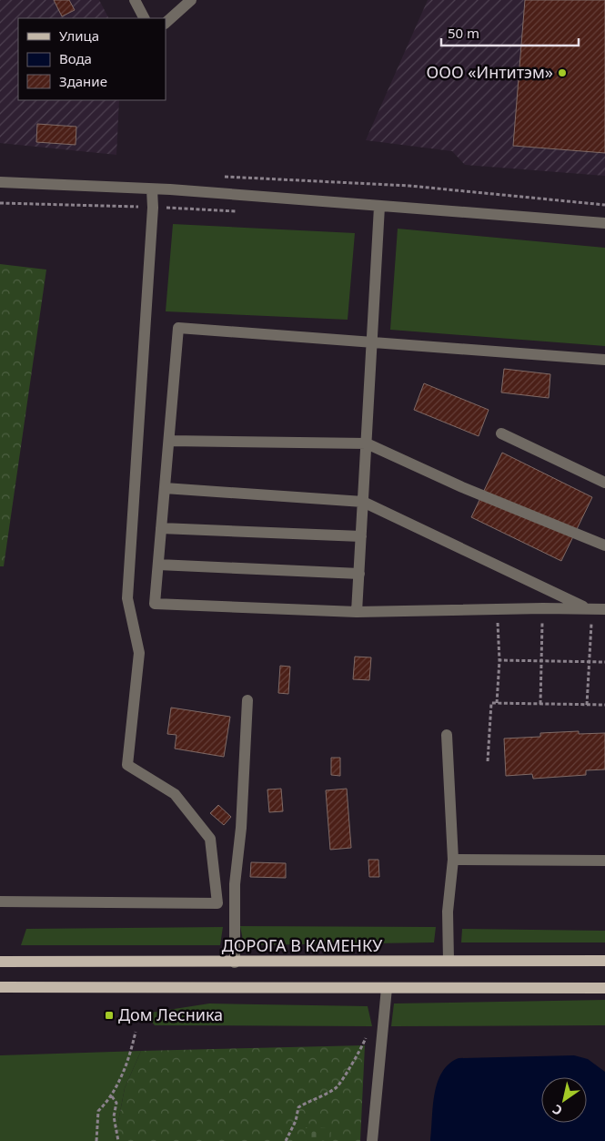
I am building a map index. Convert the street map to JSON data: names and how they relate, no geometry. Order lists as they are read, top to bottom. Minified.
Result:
{"streets":{"main road":["ДОРОГА В КАМЕНКУ"]},"places":{"other":["ООО «Интитэм»"],"transit":["Дом Лесника"]},"legend":["Улица","Вода","Здание"],"scale_bar":"50 m","north":"bottom left"}
